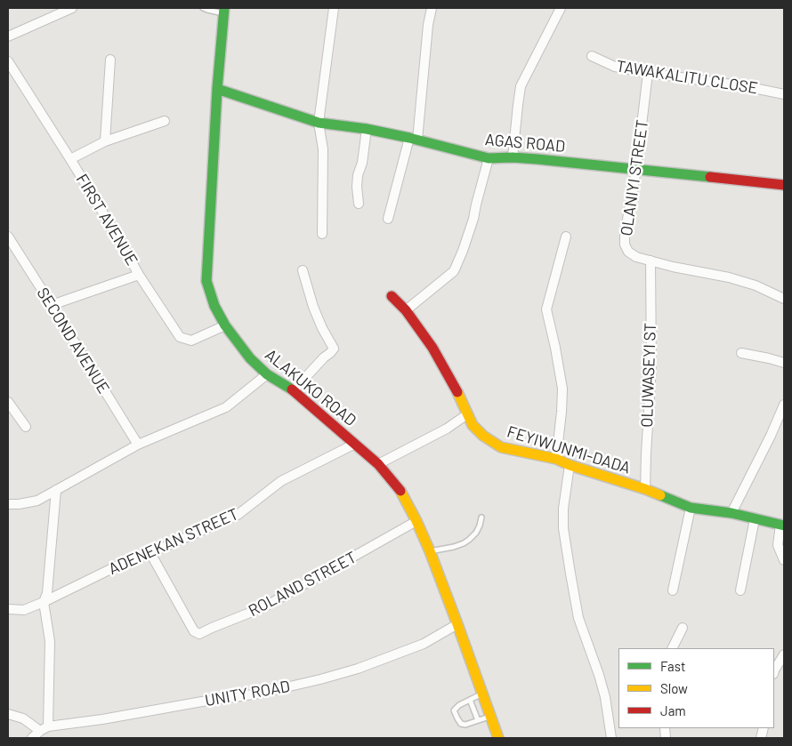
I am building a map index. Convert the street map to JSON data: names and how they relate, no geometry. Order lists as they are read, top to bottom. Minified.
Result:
{"streets":{"street":["TAWAKALITU CLOSE","AGAS ROAD","OLANIYI STREET","FIRST AVENUE","SECOND AVENUE","OLUWASEYI ST","ALAKUKO ROAD","FEYIWUNMI-DADA","ADENEKAN STREET","ROLAND STREET","UNITY ROAD"]},"crossings":[["TAWAKALITU CLOSE","OLANIYI STREET"],["AGAS ROAD","OLANIYI STREET"],["AGAS ROAD","ALAKUKO ROAD"],["OLANIYI STREET","OLUWASEYI ST"],["FIRST AVENUE","ALAKUKO ROAD"],["OLUWASEYI ST","FEYIWUNMI-DADA"],["ALAKUKO ROAD","ADENEKAN STREET"],["ALAKUKO ROAD","ROLAND STREET"],["ALAKUKO ROAD","UNITY ROAD"],["ADENEKAN STREET","ROLAND STREET"]],"legend":["Fast","Slow","Jam"]}
